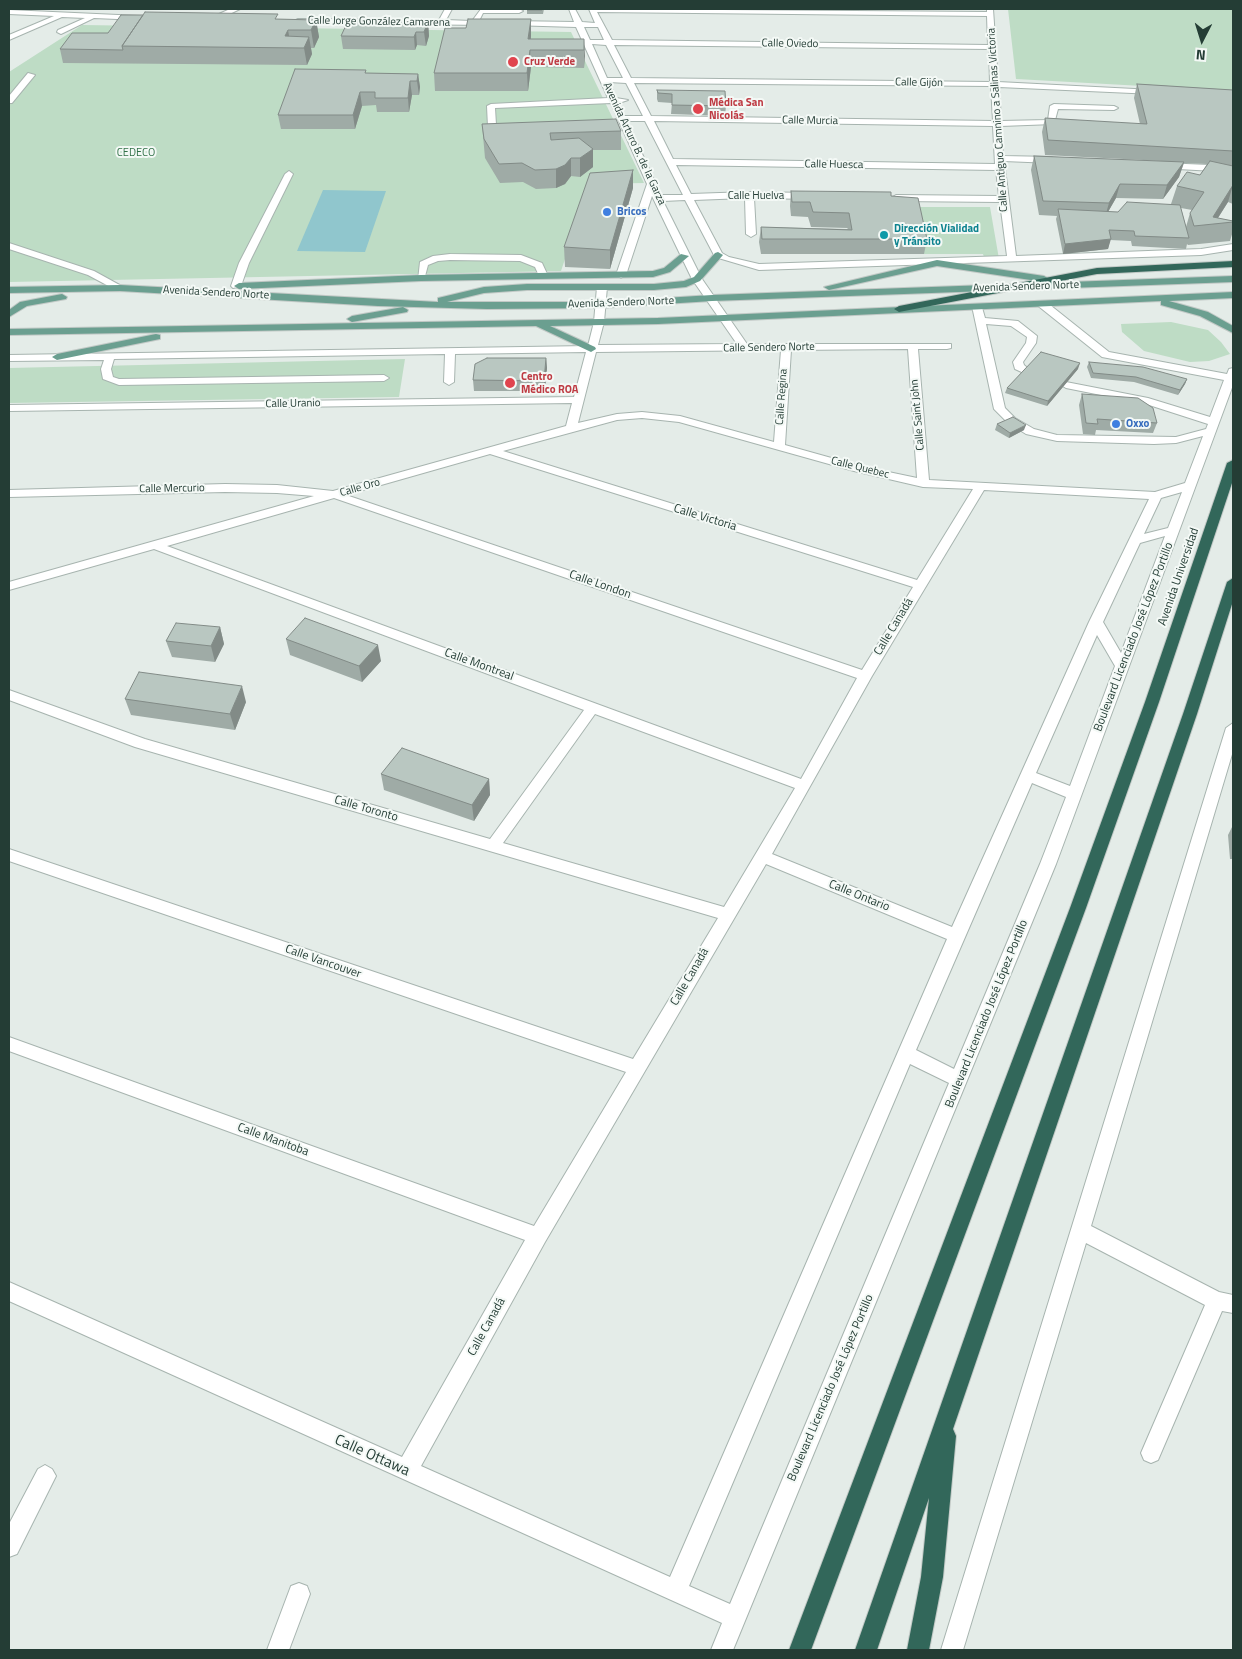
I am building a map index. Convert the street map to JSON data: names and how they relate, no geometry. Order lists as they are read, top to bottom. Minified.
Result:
{"streets":{"highway":["Avenida Universidad"],"main road":["Avenida Sendero Norte"],"street":["Calle Jorge González Camarena","Calle Oviedo","Calle Gijón","Calle Antiguo Camnino a Salinas Victoria","Calle Murcia","Avenida Arturo B. de la Garza","Calle Huesca","Calle Huelva","Calle Sendero Norte","Calle Regina","Calle Uranio","Calle Saint John","Calle Quebec","Calle Oro","Calle Mercurio","Calle Victoria","Calle London","Calle Canadá","Boulevard Licenciado José López Portillo","Calle Montreal","Calle Toronto","Calle Ontario","Calle Vancouver","Calle Manitoba","Calle Ottawa"]},"crossings":[["Calle Oviedo","Calle Antiguo Camnino a Salinas Victoria"],["Calle Oviedo","Avenida Arturo B. de la Garza"],["Calle Gijón","Calle Antiguo Camnino a Salinas Victoria"],["Calle Gijón","Avenida Arturo B. de la Garza"],["Calle Antiguo Camnino a Salinas Victoria","Calle Murcia"],["Calle Antiguo Camnino a Salinas Victoria","Calle Huesca"],["Calle Murcia","Avenida Arturo B. de la Garza"],["Avenida Arturo B. de la Garza","Calle Huesca"],["Avenida Arturo B. de la Garza","Calle Huelva"],["Avenida Arturo B. de la Garza","Avenida Sendero Norte"],["Calle Sendero Norte","Calle Regina"],["Calle Sendero Norte","Calle Saint John"],["Calle Regina","Calle Quebec"],["Calle Saint John","Calle Quebec"],["Calle Quebec","Calle Oro"],["Calle Quebec","Calle Canadá"],["Calle Quebec","Boulevard Licenciado José López Portillo"],["Calle Oro","Calle Mercurio"],["Calle Oro","Calle Victoria"],["Calle Oro","Calle London"],["Calle Oro","Calle Montreal"],["Calle Mercurio","Calle London"],["Calle Victoria","Calle Canadá"],["Calle London","Calle Canadá"],["Calle Canadá","Calle Montreal"],["Calle Canadá","Calle Toronto"],["Calle Canadá","Calle Ontario"],["Calle Canadá","Calle Vancouver"],["Calle Canadá","Calle Manitoba"],["Calle Canadá","Calle Ottawa"],["Boulevard Licenciado José López Portillo","Calle Ottawa"]],"parks":["CEDECO"],"places":["Cruz Verde","Médica San Nicolás","Bricos","Dirección Vialidad y Tránsito","Centro Médico ROA","Oxxo"],"north":"bottom"}
